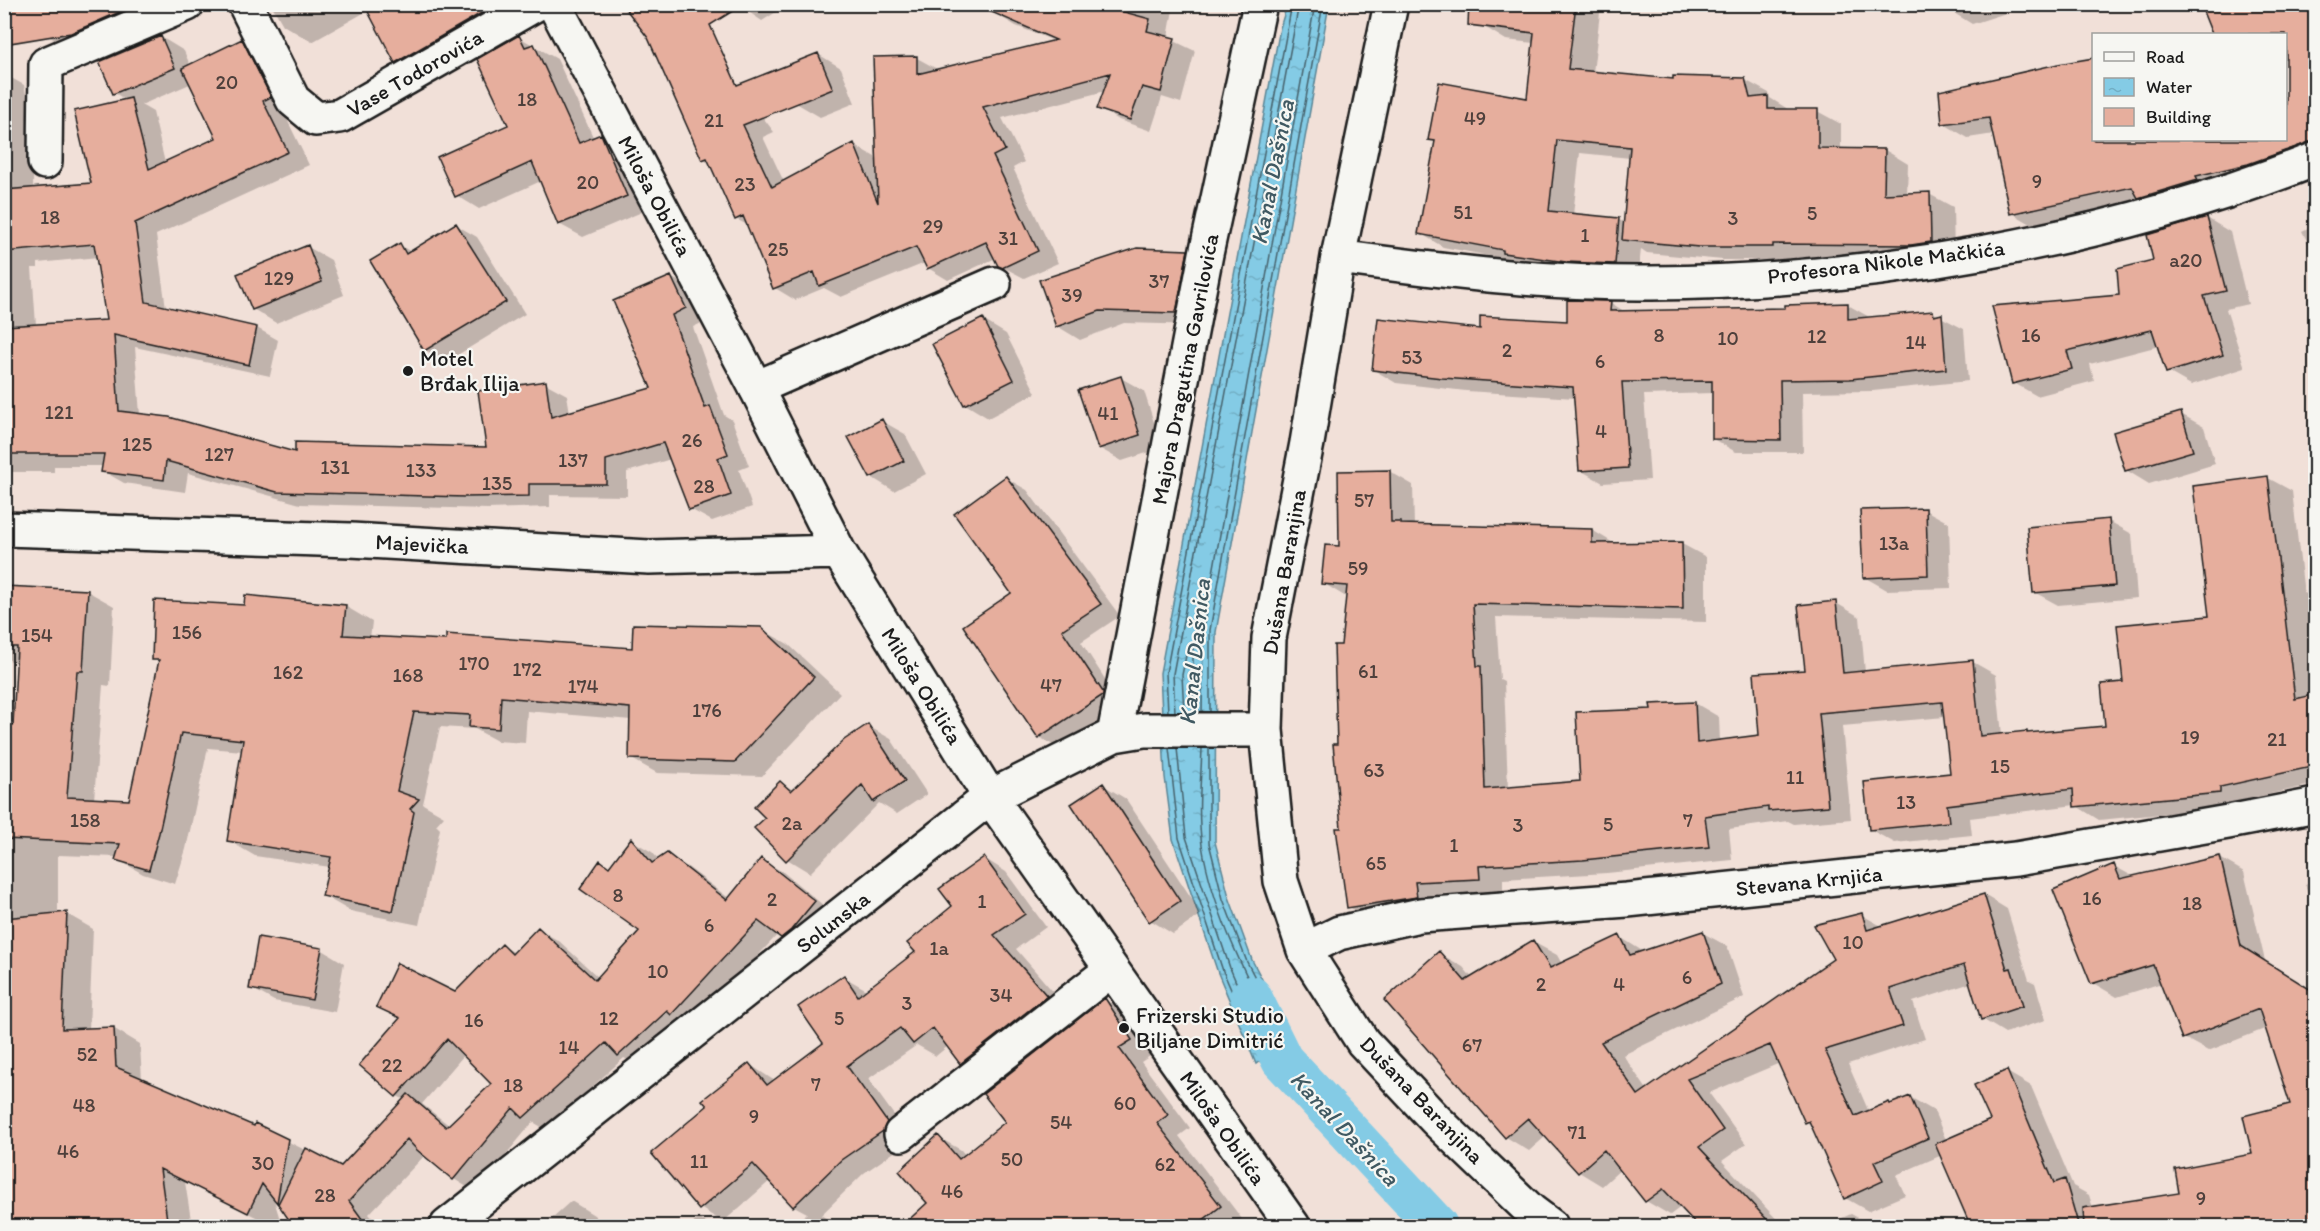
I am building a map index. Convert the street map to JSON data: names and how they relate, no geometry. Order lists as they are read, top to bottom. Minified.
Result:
{"streets":{"street":["Vase Todorovića","Miloša Obilića","Profesora Nikole Mačkića","Majora Dragutina Gavrilovića","Majevička","Dušana Baranjina","Stevana Krnjića","Solunska"]},"crossings":[["Miloša Obilića","Majevička"],["Miloša Obilića","Solunska"],["Profesora Nikole Mačkića","Dušana Baranjina"],["Majora Dragutina Gavrilovića","Solunska"],["Dušana Baranjina","Stevana Krnjića"],["Dušana Baranjina","Solunska"]],"water":["Kanal Dašnica"],"places":["Motel Brđak Ilija","Frizerski Studio Biljane Dimitrić"],"house_numbers":["20","18","49","21","9","20","23","51","5","18","3","29","1","31","25","a20","129","37","39","8","16","12","10","14","2","53","6","121","41","4","26","125","127","137","131","133","135","28","57","13a","59","156","154","170","172","61","162","168","47","174","176","19","21","15","63","11","13","158","7","2a","5","3","1","65","8","16","2","1","18","6","10","1a","10","6","2","4","34","3","12","5","16","67","14","52","22","7","18","60","48","9","54","71","46","50","11","30","62","46","28","9"],"legend":["Road","Water","Building"]}
